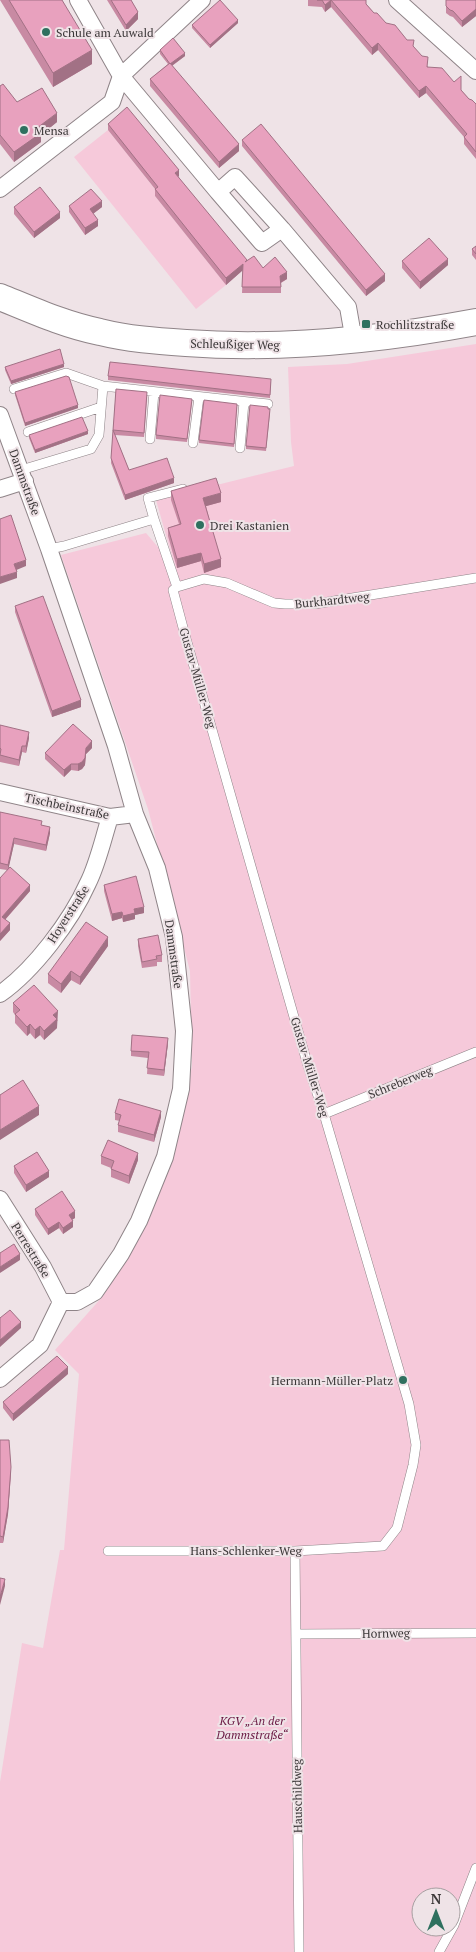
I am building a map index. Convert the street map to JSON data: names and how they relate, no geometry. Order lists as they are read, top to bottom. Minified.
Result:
{"streets":{"main road":["Schleußiger Weg"],"street":["Dammstraße","Tischbeinstraße","Hoyerstraße","Perrestraße"],"lane":["Burkhardtweg","Gustav-Müller-Weg","Schreberweg","Hans-Schlenker-Weg","Hornweg","Hauschildweg"]},"crossings":[["Dammstraße","Tischbeinstraße"],["Dammstraße","Perrestraße"],["Burkhardtweg","Gustav-Müller-Weg"],["Gustav-Müller-Weg","Schreberweg"],["Gustav-Müller-Weg","Hans-Schlenker-Weg"],["Tischbeinstraße","Hoyerstraße"],["Hans-Schlenker-Weg","Hauschildweg"],["Hornweg","Hauschildweg"]],"parks":["KGV „An der Dammstraße“"],"places":{"other":["Schule am Auwald","Mensa","Drei Kastanien","Hermann-Müller-Platz"],"transit":["Rochlitzstraße"]},"north":"top"}
